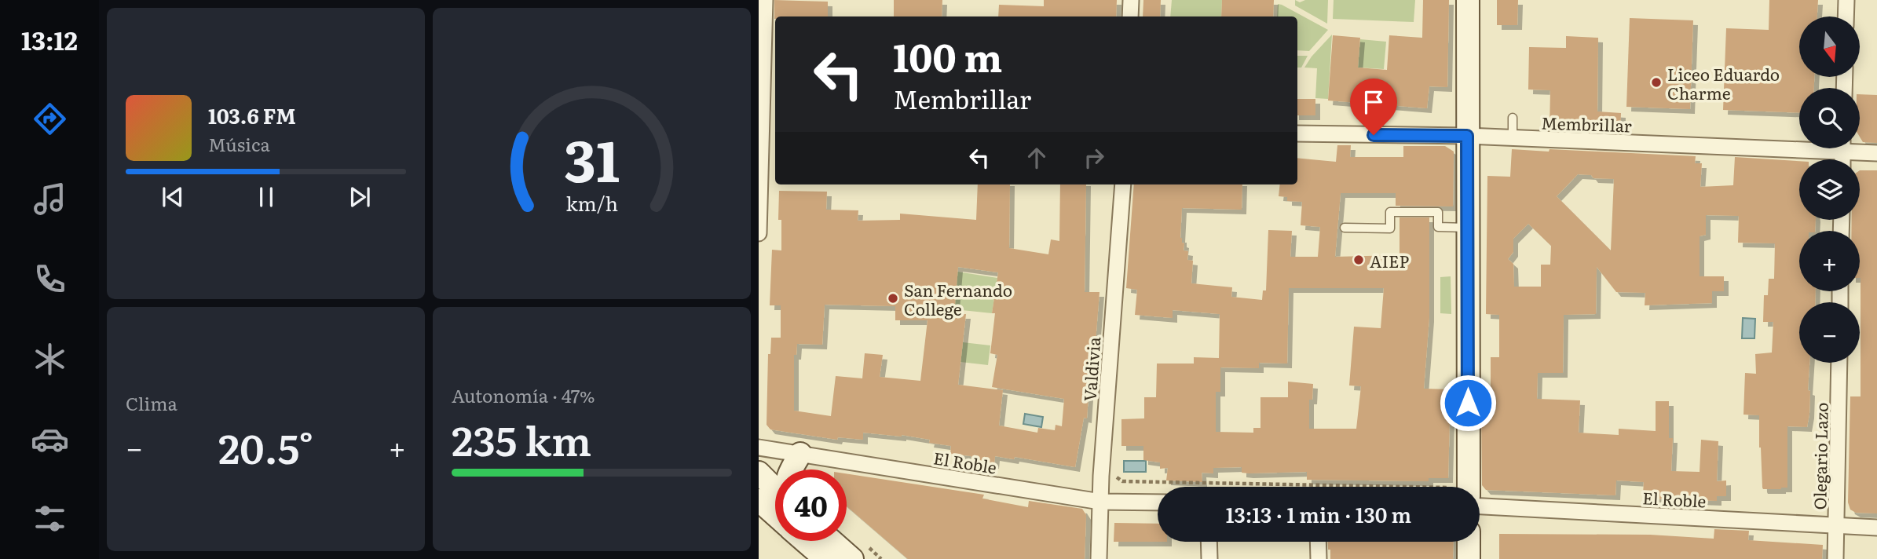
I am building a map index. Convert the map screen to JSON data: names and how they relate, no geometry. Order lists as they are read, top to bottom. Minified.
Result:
{"streets":{"street":["Membrillar","Valdivia","Olegario Lazo","El Roble"]},"crossings":[["Valdivia","El Roble"],["Olegario Lazo","El Roble"]],"places":["Liceo Eduardo Charme","AIEP","San Fernando College"],"north":"bottom","page":{"tabs":"13:12","map_buttons":["+","−"],"turn":["100 m","Membrillar"],"song":["103.6 FM","Música"],"tile":["Clima",["Autonomía · 47%","235 km"]],"heat":["−","20.5°","+"],"limit":"40","trip":"13:13 · 1 min · 130 m","gauge":["31","km/h"]}}
